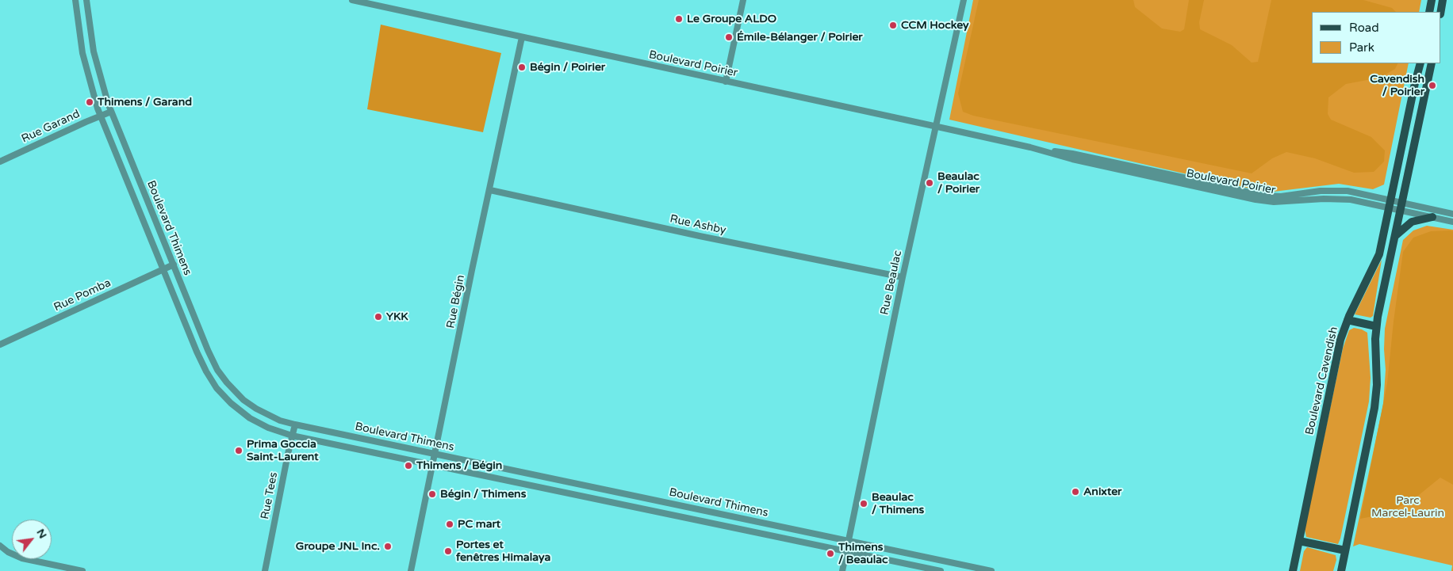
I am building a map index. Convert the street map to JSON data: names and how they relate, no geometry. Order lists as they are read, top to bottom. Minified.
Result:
{"streets":{"main road":["Boulevard Cavendish"],"street":["Boulevard Poirier","Rue Garand","Rue Ashby","Boulevard Thimens","Rue Beaulac","Rue Pomba","Rue Bégin","Rue Tees"]},"crossings":[["Boulevard Poirier","Rue Beaulac"],["Boulevard Poirier","Rue Bégin"],["Boulevard Poirier","Boulevard Cavendish"],["Rue Garand","Boulevard Thimens"],["Rue Ashby","Rue Beaulac"],["Rue Ashby","Rue Bégin"],["Boulevard Thimens","Rue Beaulac"],["Boulevard Thimens","Rue Pomba"],["Boulevard Thimens","Rue Bégin"],["Boulevard Thimens","Rue Tees"]],"parks":["Parc Marcel-Laurin"],"places":["Le Groupe ALDO","CCM Hockey","Émile-Bélanger / Poirier","Bégin / Poirier","Cavendish / Poirier","Thimens / Garand","Beaulac / Poirier","YKK","Prima Goccia Saint-Laurent","Thimens / Bégin","Anixter","Bégin / Thimens","Beaulac / Thimens","PC mart","Groupe JNL Inc.","Portes et fenêtres Himalaya","Thimens / Beaulac"],"legend":["Road","Park"],"north":"top right"}
